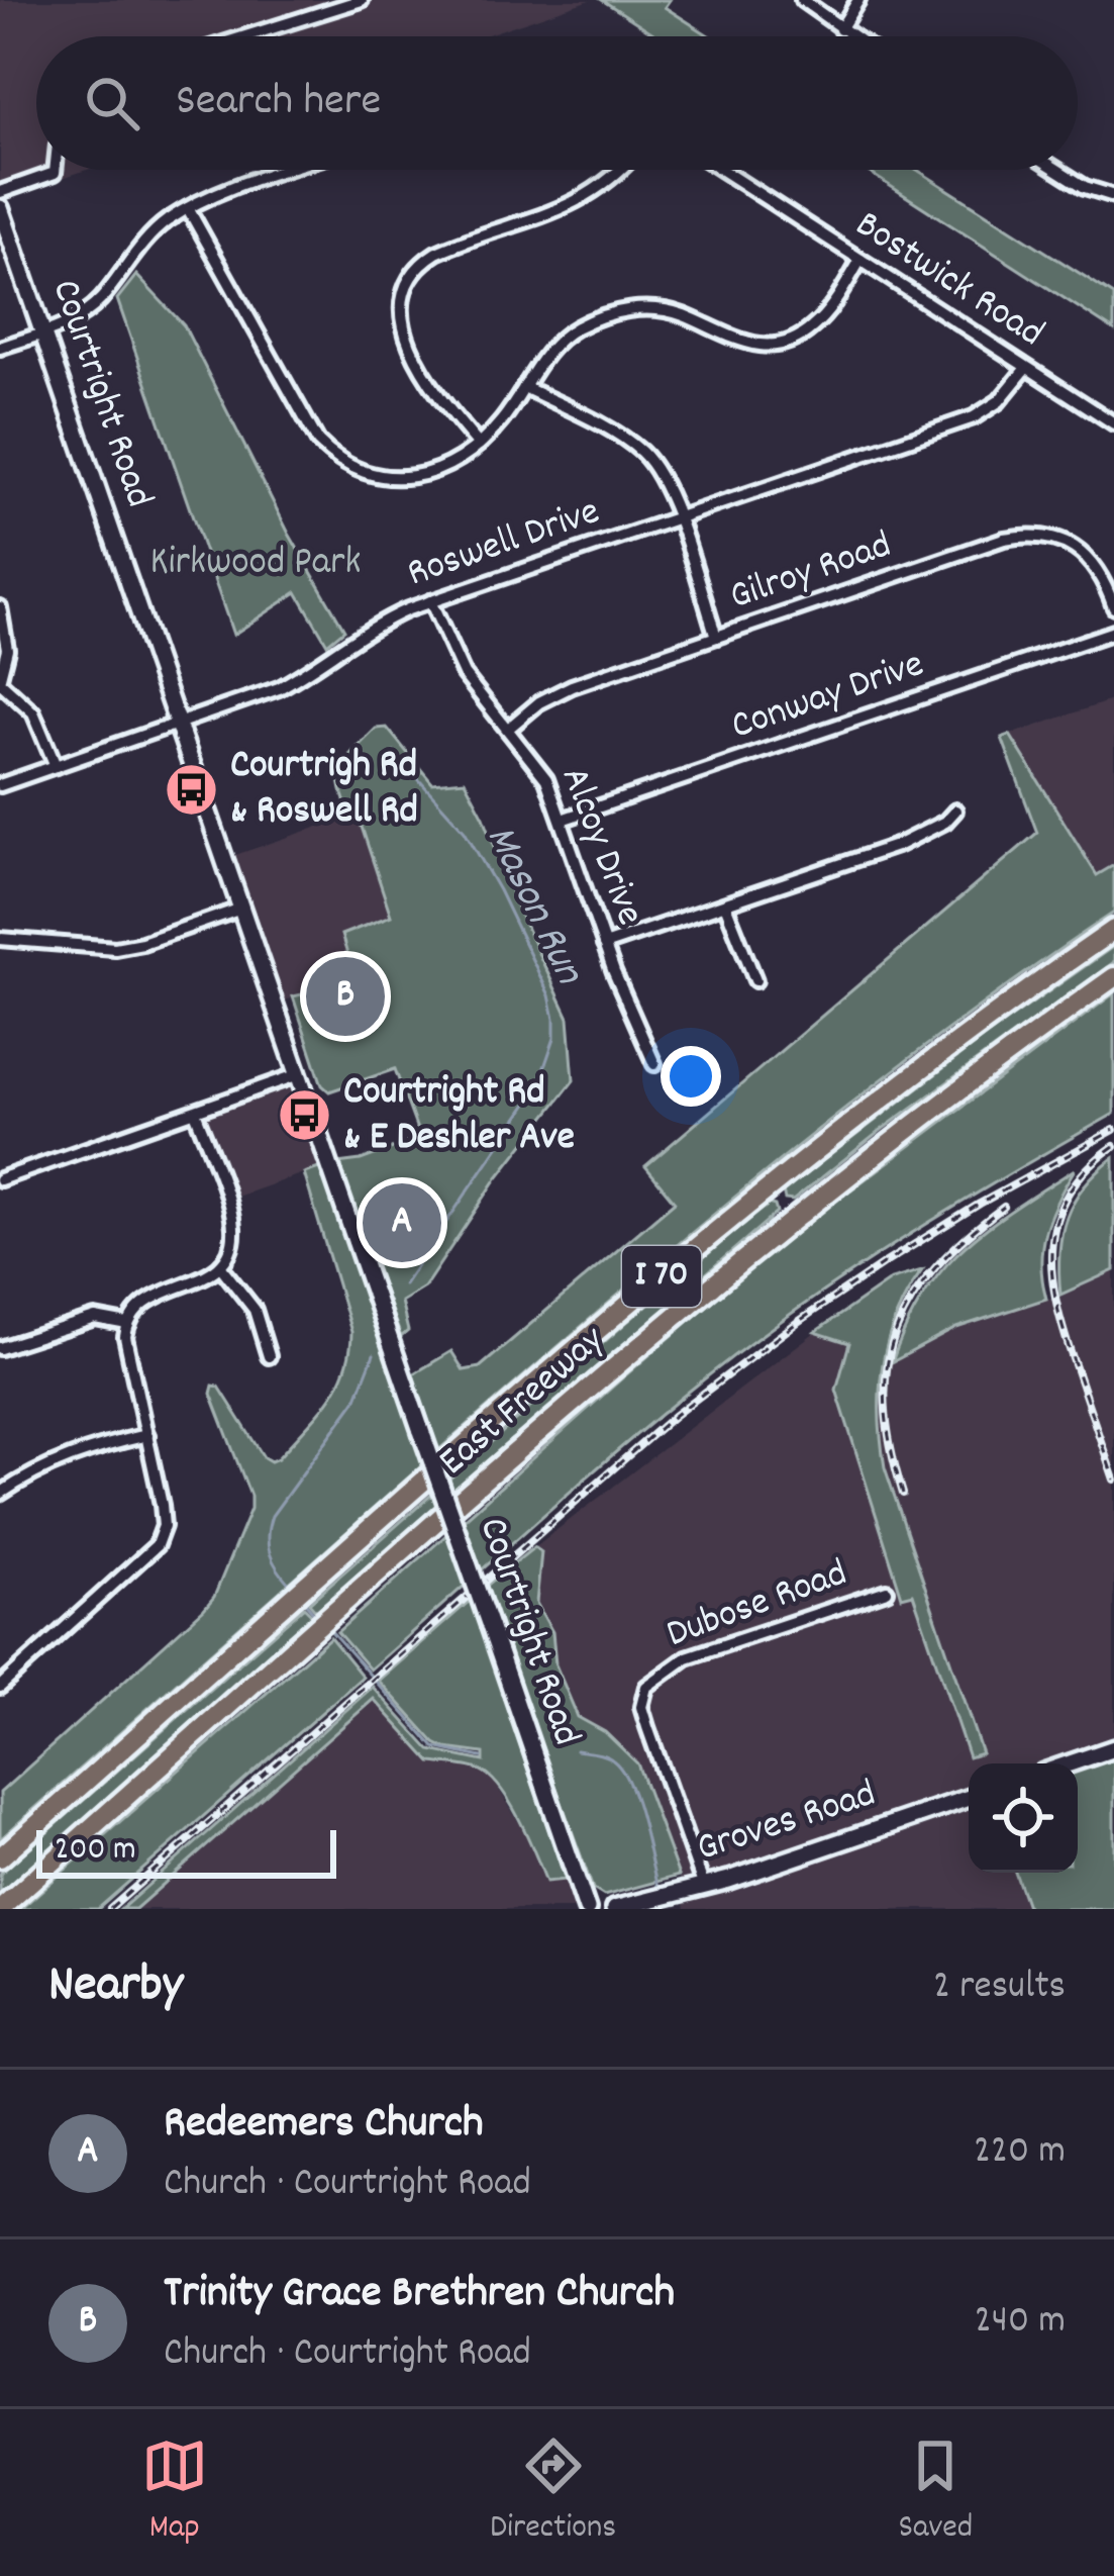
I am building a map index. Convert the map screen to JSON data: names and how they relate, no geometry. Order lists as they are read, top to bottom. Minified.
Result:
{"streets":{"highway":["I 70","East Freeway"],"street":["Bostwick Road","Courtright Road","Roswell Drive","Gilroy Road","Conway Drive","Alcoy Drive","Dubose Road","Groves Road"]},"crossings":[["Bostwick Road","Roswell Drive"],["Courtright Road","Roswell Drive"],["Roswell Drive","Alcoy Drive"],["Gilroy Road","Alcoy Drive"],["Conway Drive","Alcoy Drive"],["Dubose Road","Groves Road"]],"water":["Mason Run"],"parks":["Kirkwood Park"],"places":{"bus stop":["Courtrigh Rd & Roswell Rd","Courtright Rd & E Deshler Ave"]},"scale_bar":"200 m","page":{"search":"Search here","pins":["B","A"],"scale":"200 m","heading":["Nearby","2 results"],"list":[{"mark":"A","name":"Redeemers Church","note":"Church · Courtright Road","value":"220 m"},{"mark":"B","name":"Trinity Grace Brethren Church","note":"Church · Courtright Road","value":"240 m"}],"nav":["Map","Directions","Saved"]}}
